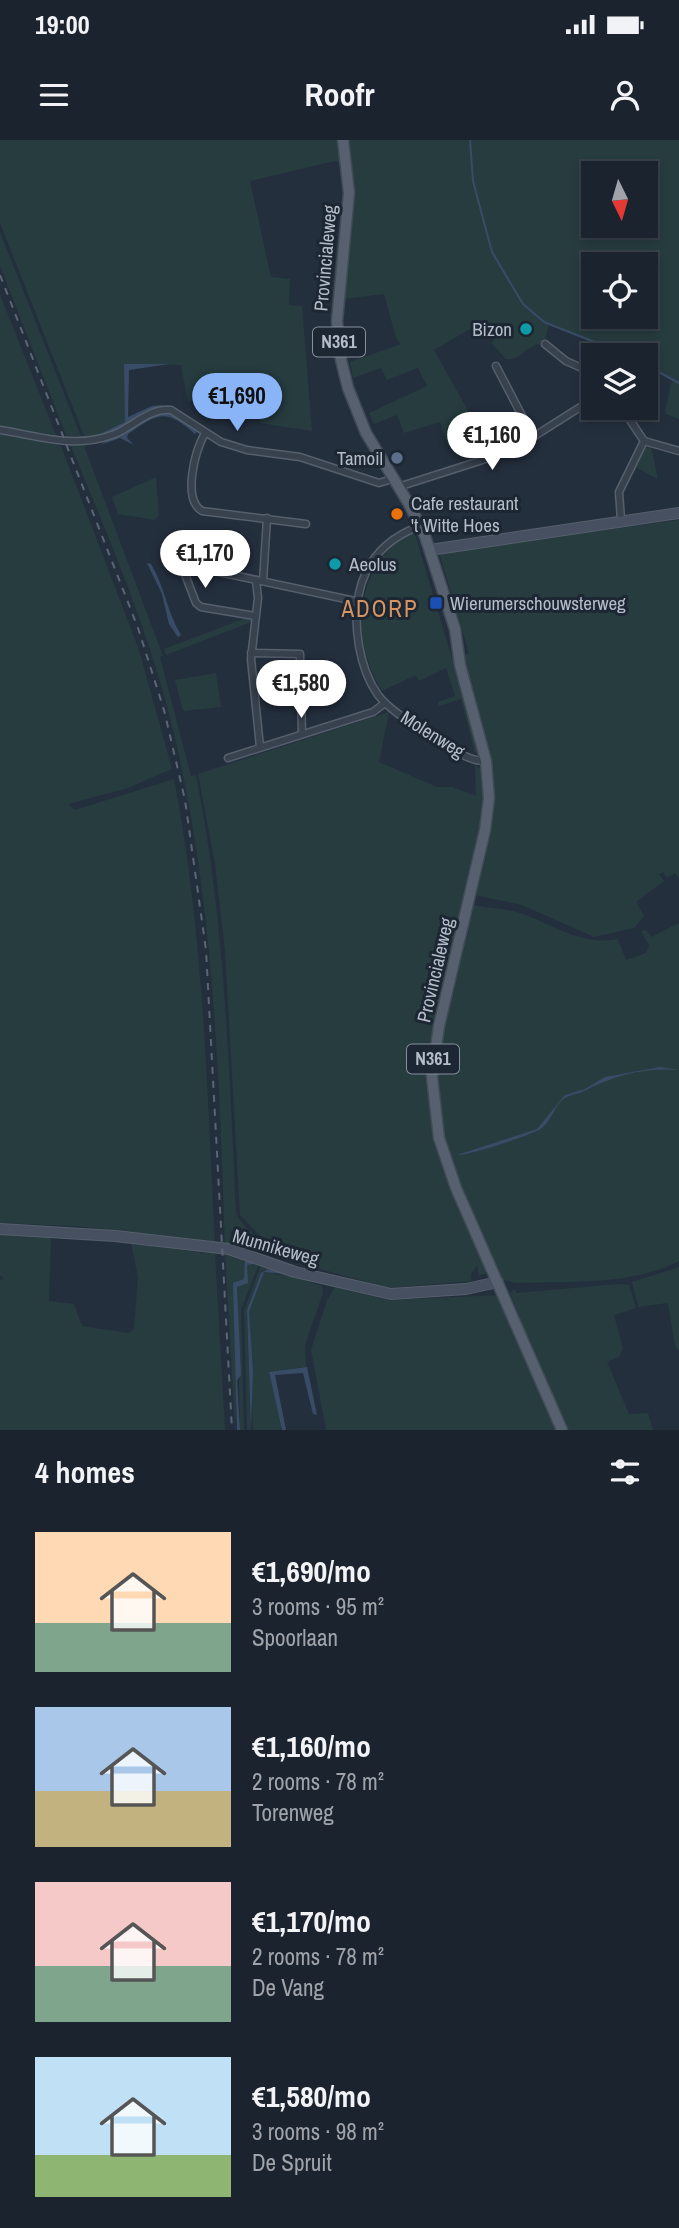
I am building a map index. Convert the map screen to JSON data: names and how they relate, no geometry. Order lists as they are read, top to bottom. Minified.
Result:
{"streets":{"main road":["Provincialeweg","N361"],"street":["Molenweg","Munnikeweg"]},"crossings":[["Provincialeweg","Molenweg"],["Provincialeweg","Munnikeweg"]],"districts":["ADORP"],"places":{"other":["Bizon","Tamoil","Cafe restaurant 't Witte Hoes","Aeolus"],"transit":["Wierumerschouwsterweg"]},"north":"bottom","page":{"status":"19:00","header":"Roofr","price":["€1,690","€1,160","€1,170","€1,580"],"heading":"4 homes","list":[{"name":"€1,690/mo","note":"3 rooms · 95 m² · Spoorlaan"},{"name":"€1,160/mo","note":"2 rooms · 78 m² · Torenweg"},{"name":"€1,170/mo","note":"2 rooms · 78 m² · De Vang"},{"name":"€1,580/mo","note":"3 rooms · 98 m² · De Spruit"}]}}
